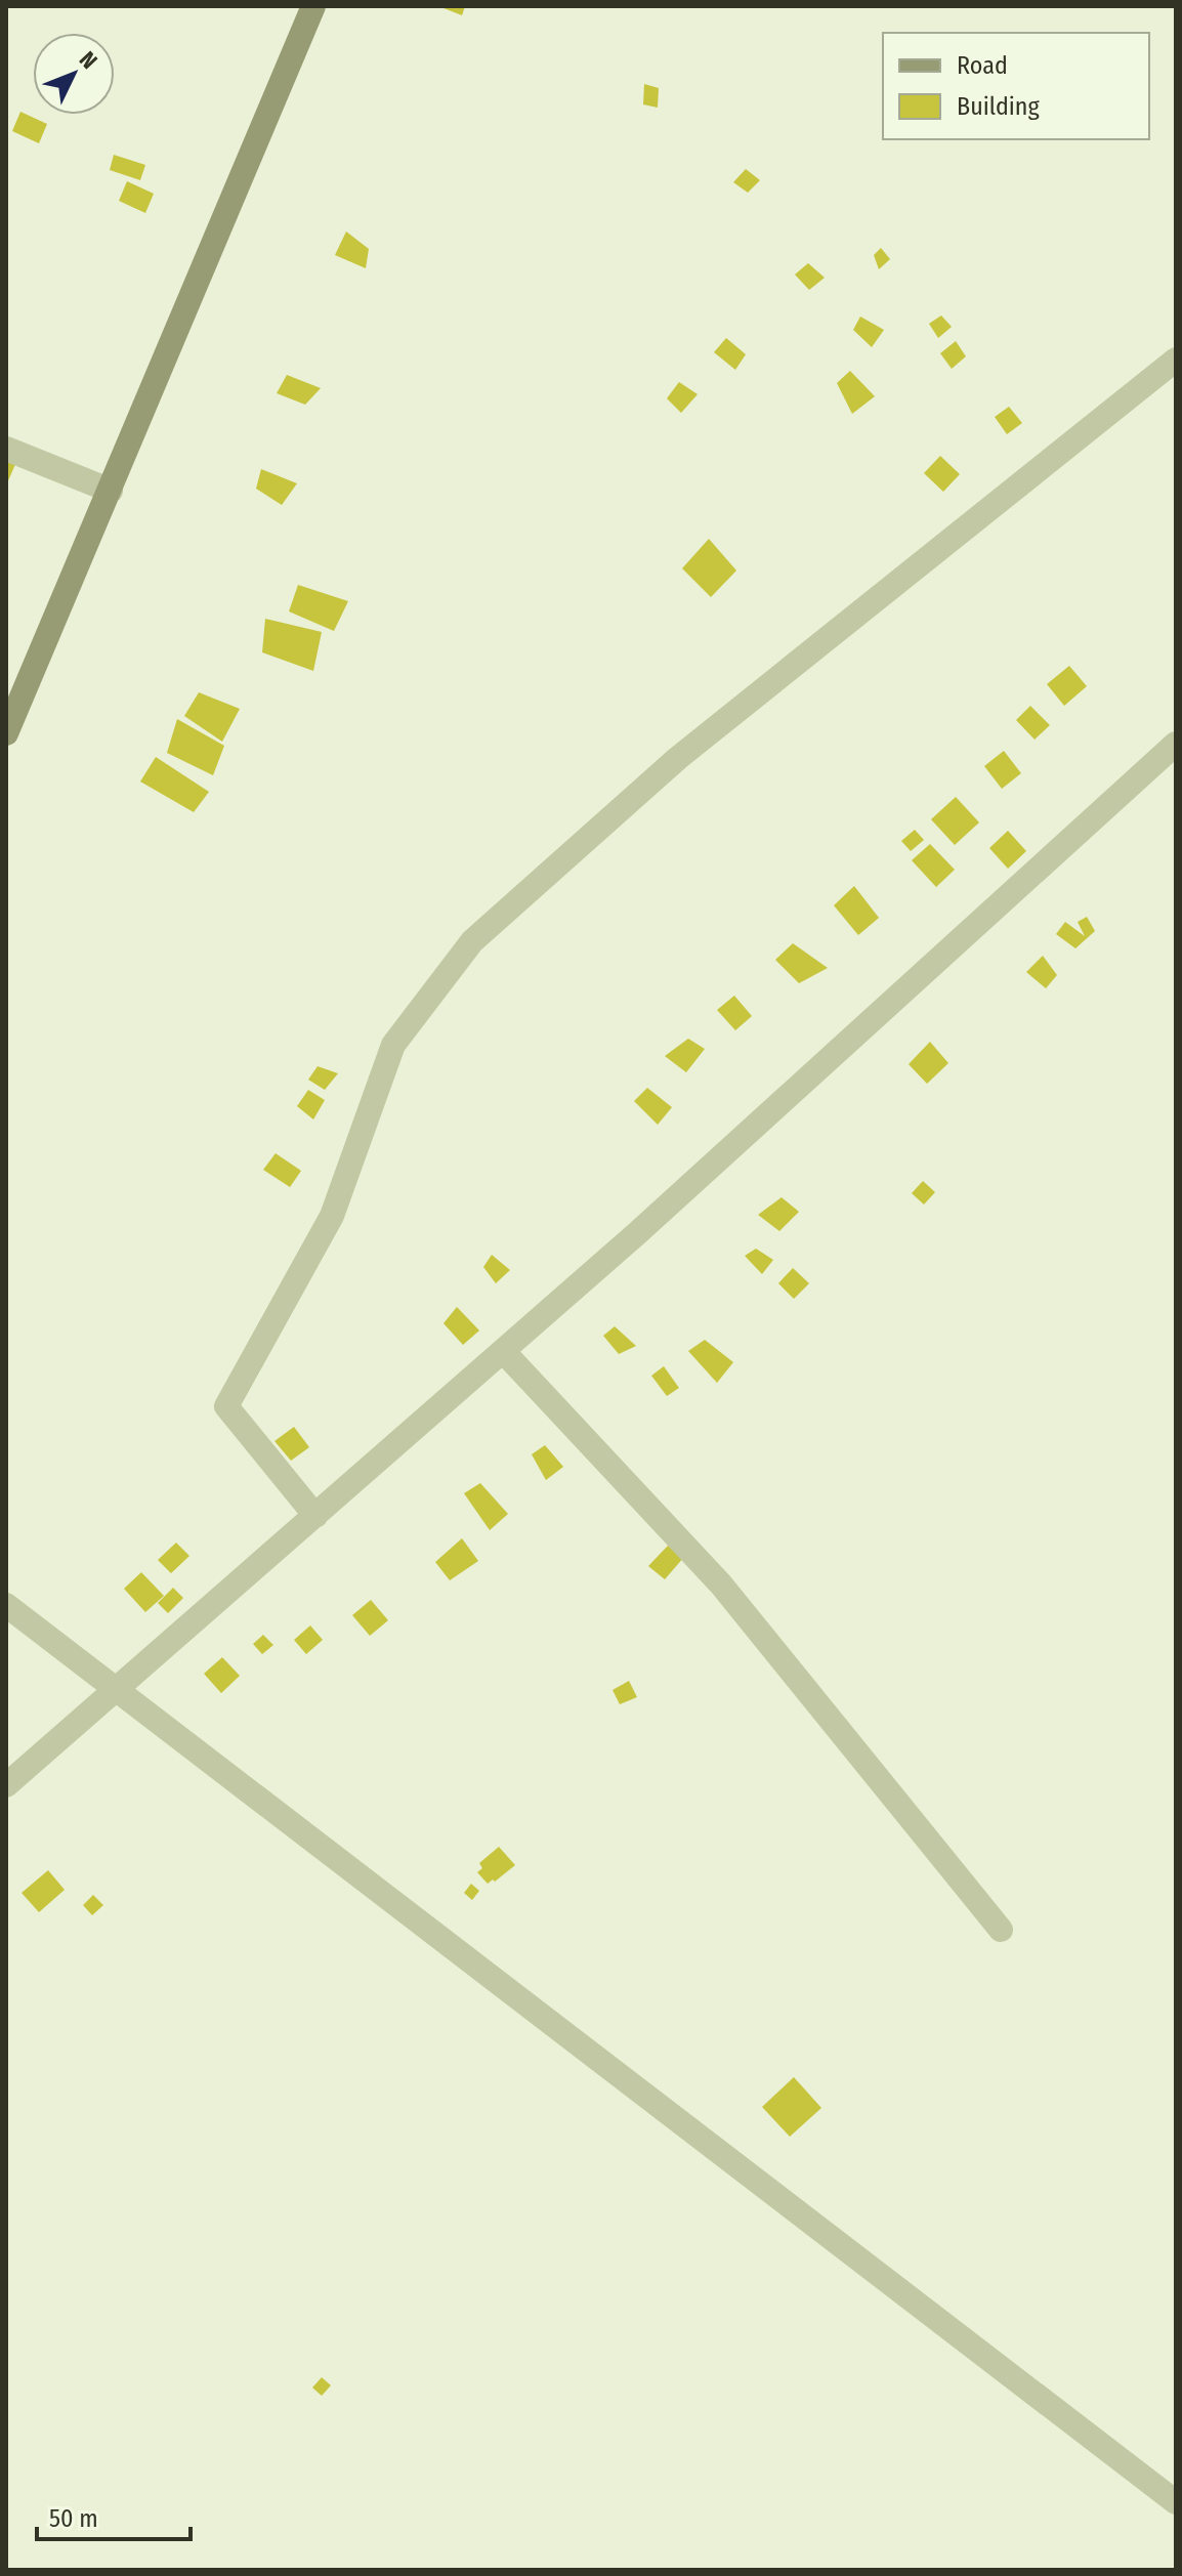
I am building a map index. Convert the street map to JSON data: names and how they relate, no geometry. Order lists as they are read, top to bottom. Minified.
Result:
{"legend":["Road","Building"],"scale_bar":"50 m","north":"top right"}
